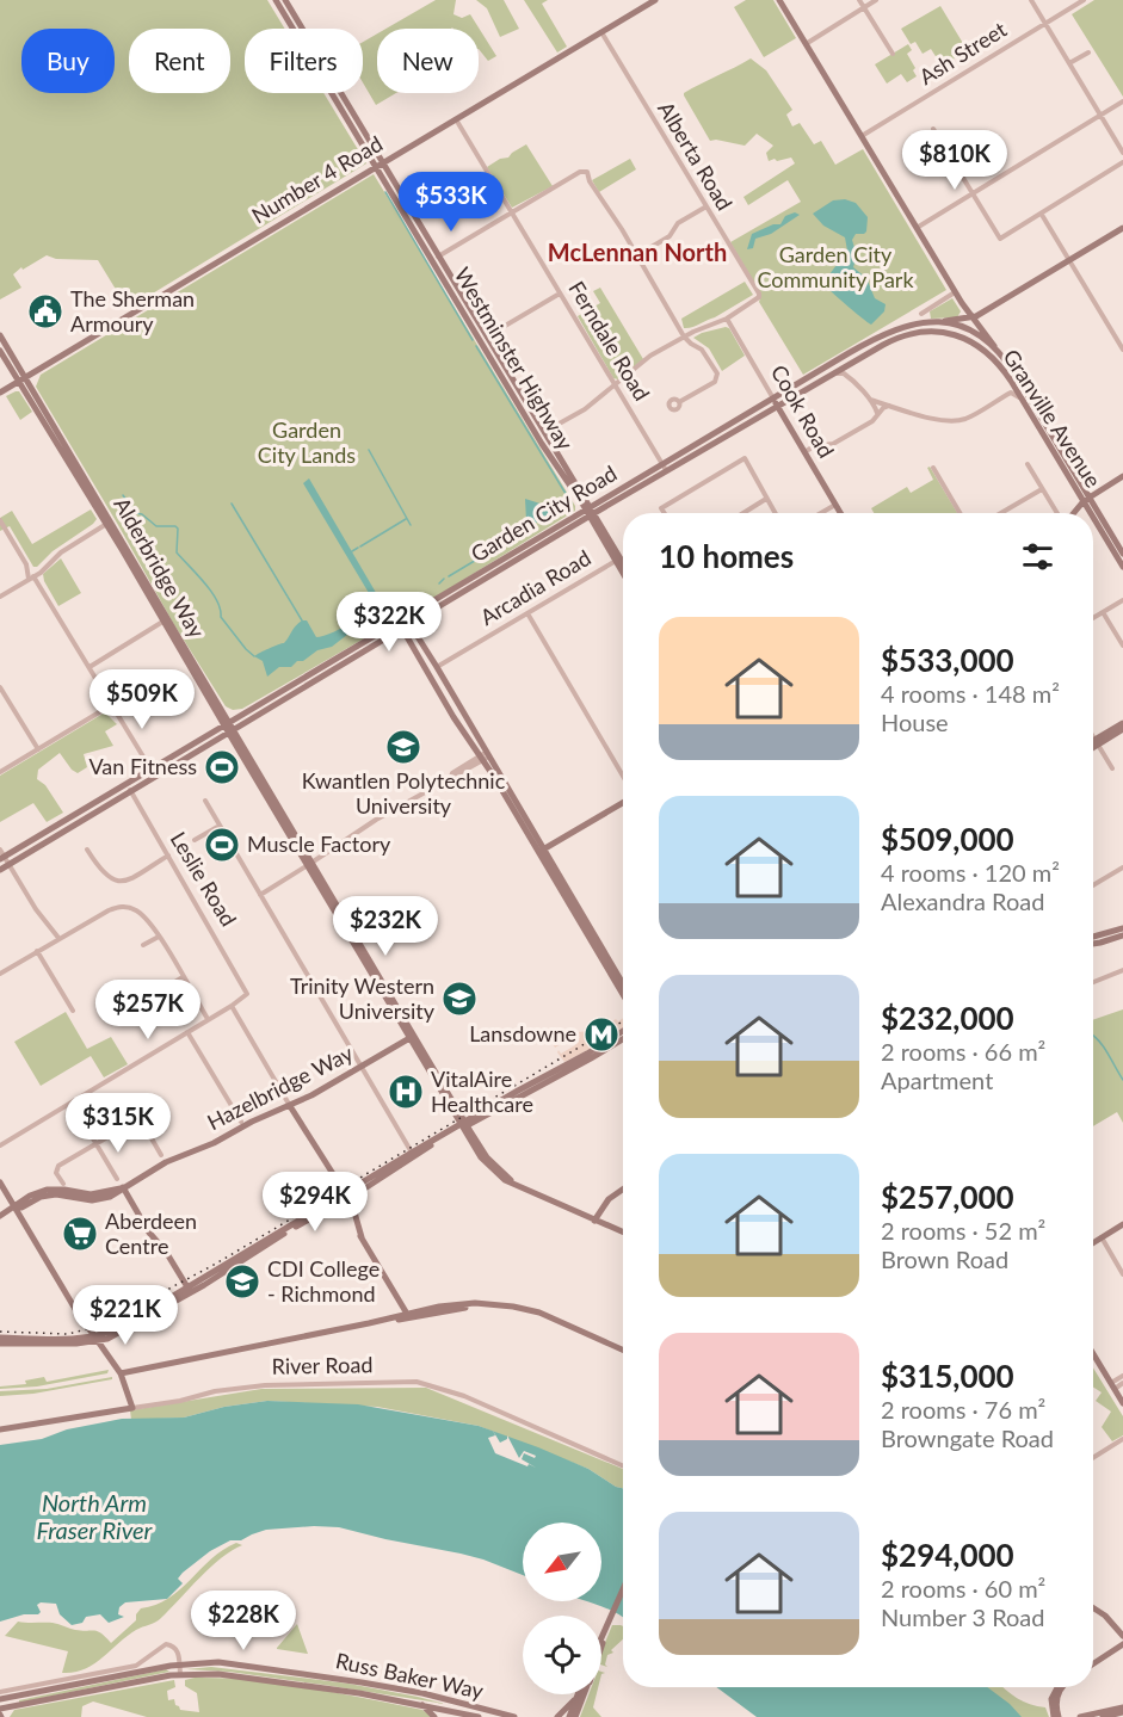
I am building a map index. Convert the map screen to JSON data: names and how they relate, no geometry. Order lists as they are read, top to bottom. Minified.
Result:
{"streets":{"main road":["Number 4 Road","Westminster Highway","Cook Road","Granville Avenue","Garden City Road","Alderbridge Way","Hazelbridge Way","River Road","Russ Baker Way"],"street":["Ash Street","Alberta Road","Ferndale Road","Arcadia Road","Leslie Road"]},"crossings":[["Alberta Road","Number 4 Road"],["Alberta Road","Cook Road"],["Number 4 Road","Ferndale Road"],["Number 4 Road","Westminster Highway"],["Number 4 Road","Alderbridge Way"],["Ferndale Road","Garden City Road"],["Westminster Highway","Garden City Road"],["Westminster Highway","Arcadia Road"],["Cook Road","Garden City Road"],["Granville Avenue","Garden City Road"],["Garden City Road","Alderbridge Way"],["Garden City Road","Leslie Road"],["Alderbridge Way","Hazelbridge Way"]],"districts":["McLennan North"],"water":["North Arm Fraser River"],"parks":["Garden City Community Park","Garden City Lands"],"places":{"public building":["The Sherman Armoury"],"school or university":["Kwantlen Polytechnic University","Trinity Western University","CDI College - Richmond"],"sports":["Van Fitness","Muscle Factory"],"metro station":["Lansdowne"],"hospital":["VitalAire Healthcare"],"supermarket":["Aberdeen Centre"]},"north":"bottom left","page":{"chip":["Buy","Rent","Filters","New"],"price":["$810K","$533K","$322K","$509K","$232K","$257K","$315K","$294K","$221K","$228K"],"heading":"10 homes","list":[{"name":"$533,000","note":"4 rooms · 148 m² · House"},{"name":"$509,000","note":"4 rooms · 120 m² · Alexandra Road"},{"name":"$232,000","note":"2 rooms · 66 m² · Apartment"},{"name":"$257,000","note":"2 rooms · 52 m² · Brown Road"},{"name":"$315,000","note":"2 rooms · 76 m² · Browngate Road"},{"name":"$294,000","note":"2 rooms · 60 m² · Number 3 Road"}]}}
